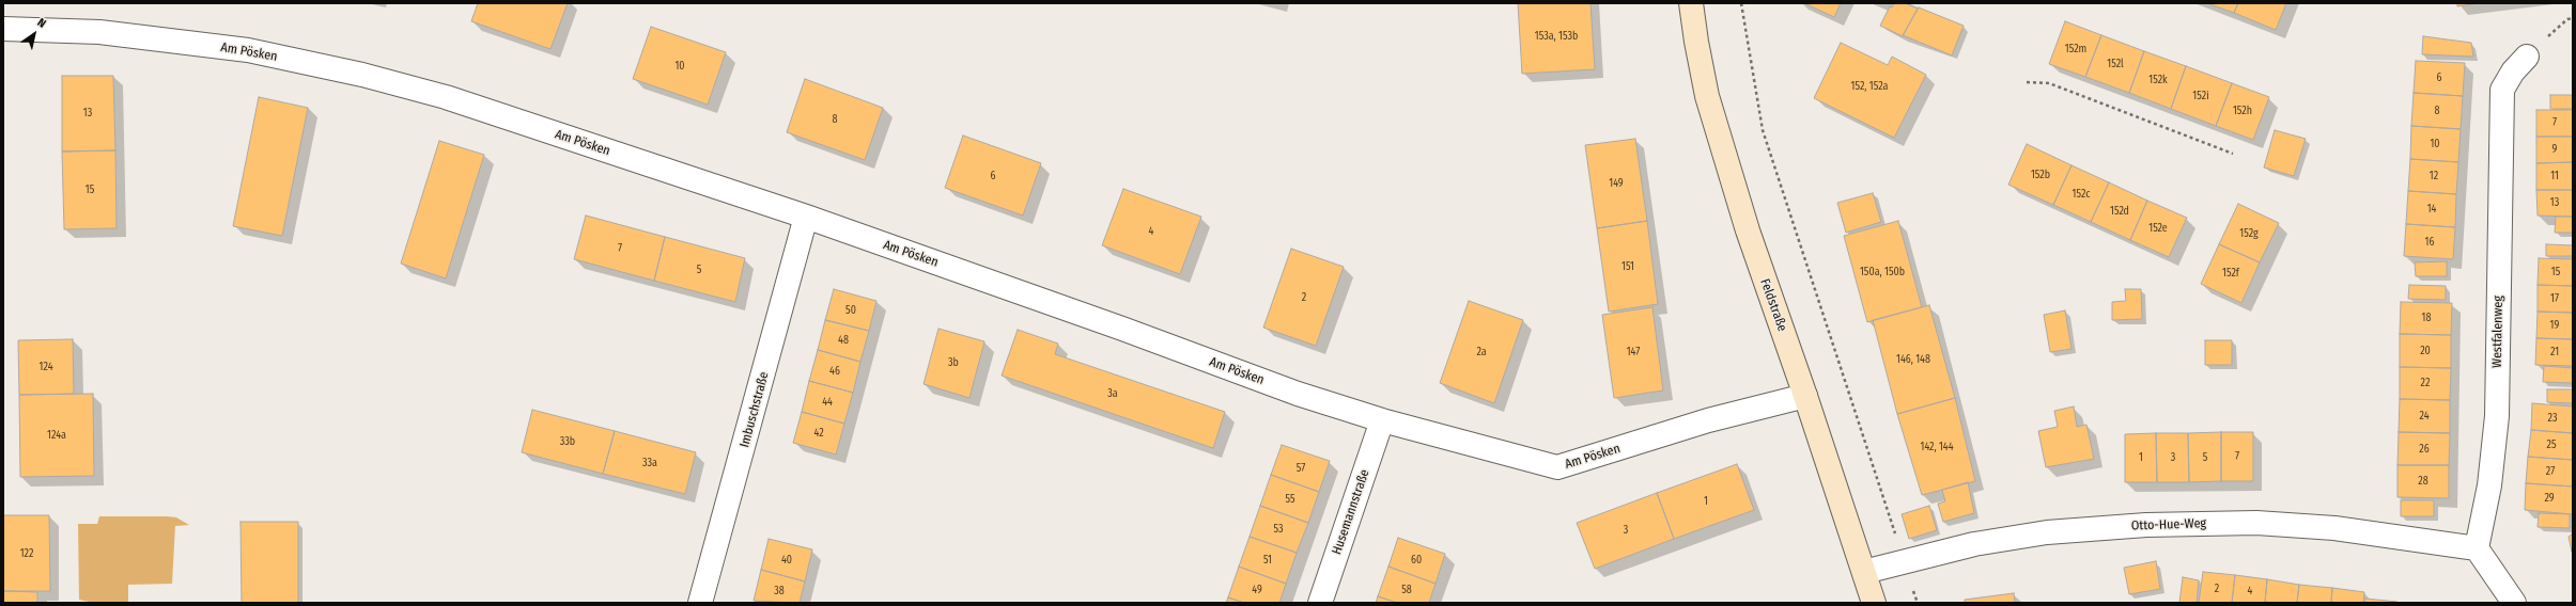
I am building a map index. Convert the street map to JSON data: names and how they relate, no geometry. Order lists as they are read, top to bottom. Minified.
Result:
{"streets":{"main road":["Feldstraße"],"street":["Am Pösken","Westfalenweg","Imbuschstraße","Husemannstraße","Otto-Hue-Weg"]},"crossings":[["Am Pösken","Feldstraße"],["Am Pösken","Imbuschstraße"],["Am Pösken","Husemannstraße"],["Feldstraße","Otto-Hue-Weg"],["Westfalenweg","Otto-Hue-Weg"]],"house_numbers":["153a, 153b","152m","152l","10","6","152k","152, 152a","152i","152h","8","13","8","7","10","9","152b","6","12","11","149","15","152c","13","14","152d","152e","4","152g","16","7","151","5","150a, 150b","15","152f","2","17","50","18","19","48","20","2a","147","21","146, 148","3b","124","46","22","3a","44","24","23","42","124a","33b","25","142, 144","26","7","1","3","5","33a","57","27","28","29","55","1","53","3","122","40","51","60","2","49","58","38","4"],"north":"top right"}
